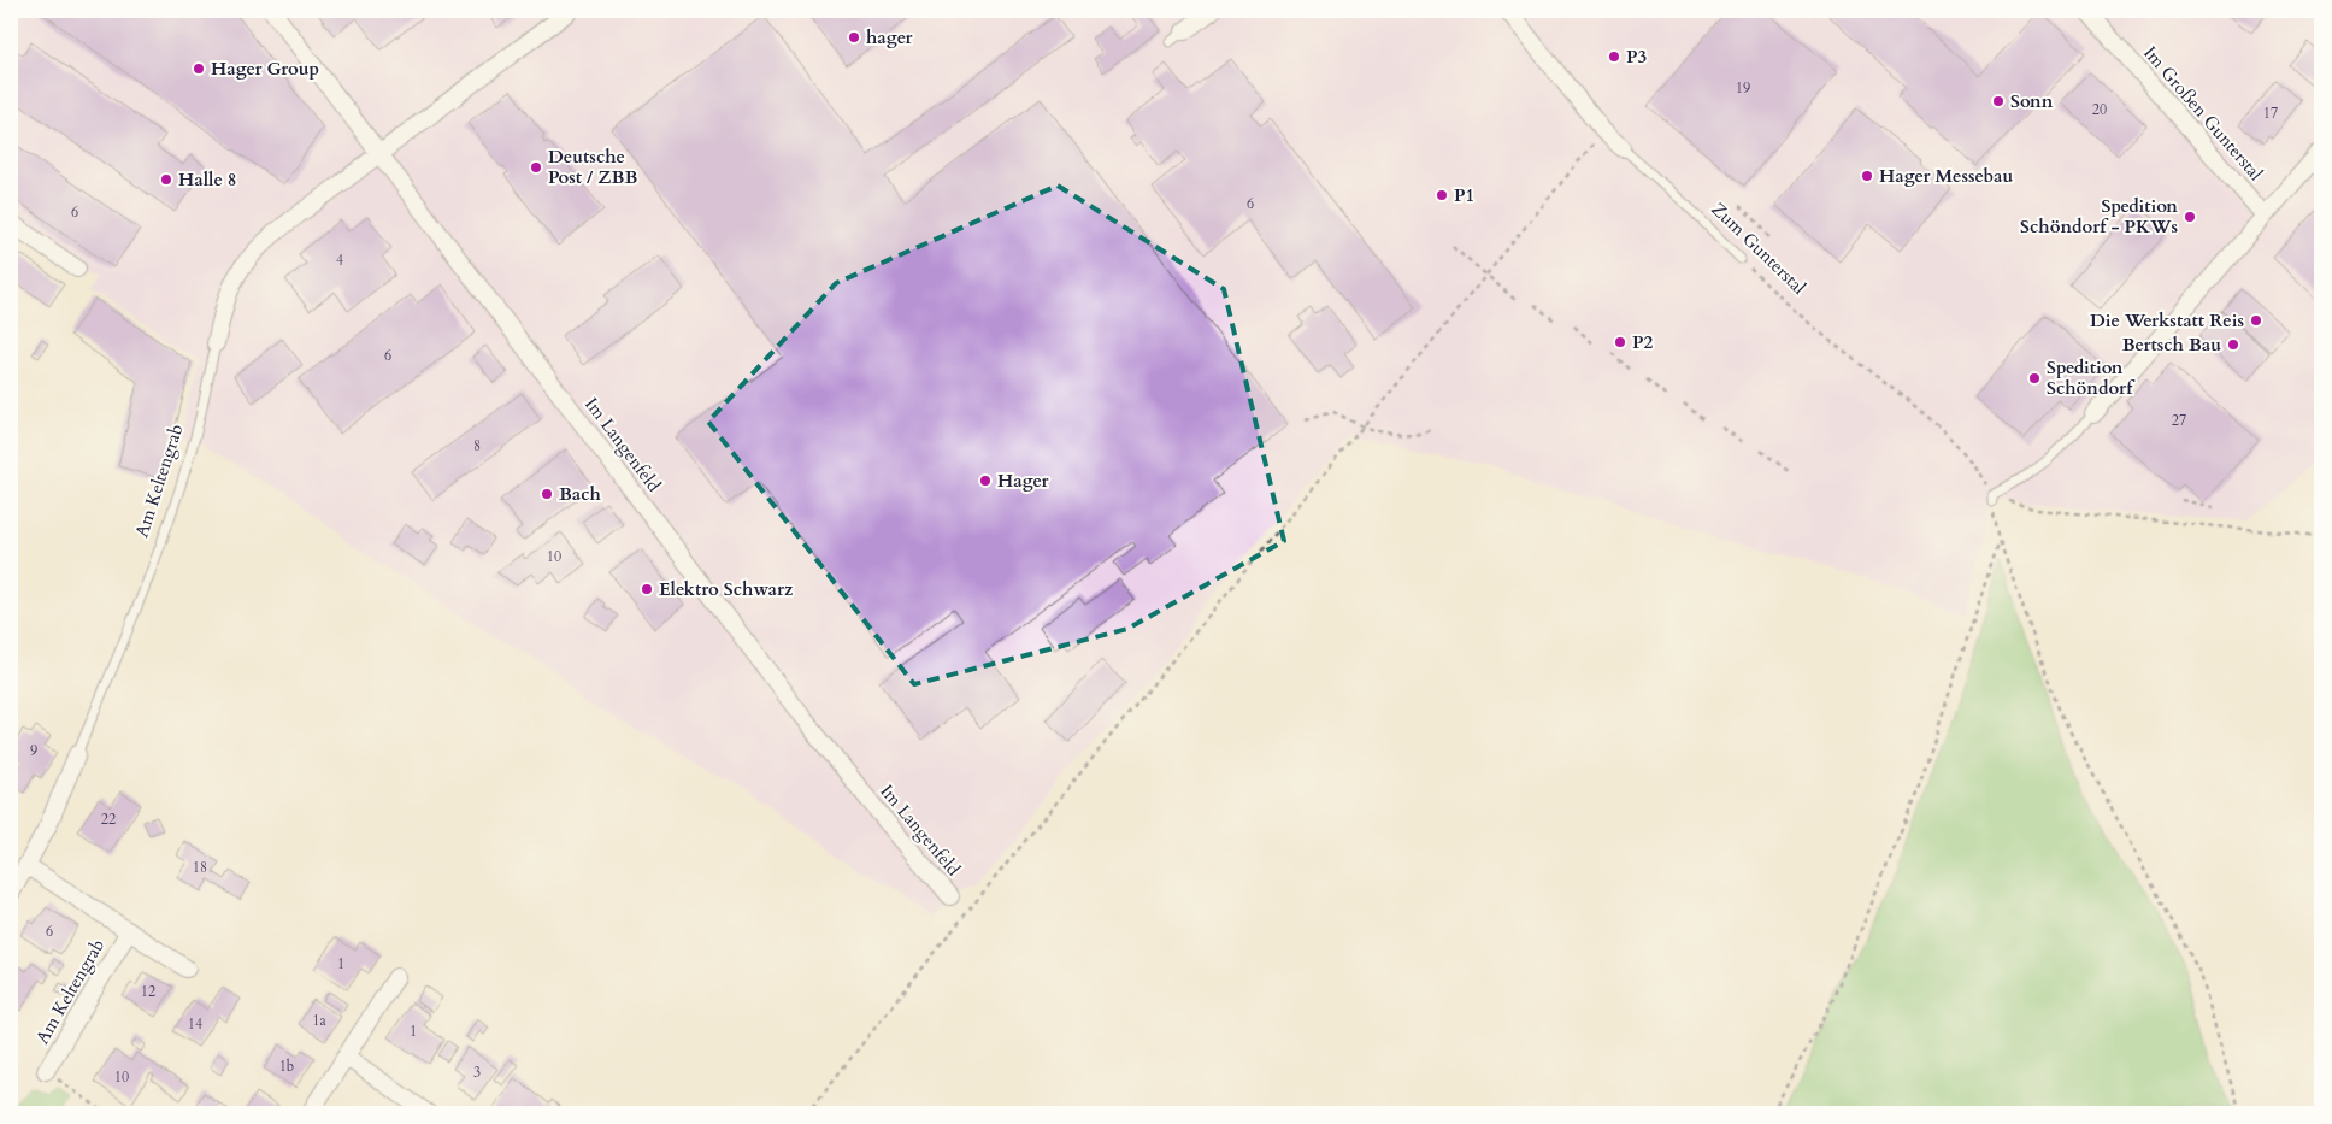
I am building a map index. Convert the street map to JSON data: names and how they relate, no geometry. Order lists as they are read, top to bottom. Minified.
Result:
{"streets":{"street":["Im Großen Gunterstal","Zum Gunterstal","Im Langenfeld","Am Keltengrab"]},"crossings":[["Im Langenfeld","Am Keltengrab"]],"places":["hager","P3","Hager Group","Sonn","Deutsche Post / ZBB","Hager Messebau","Halle 8","P1","Spedition Schöndorf - PKWs","Die Werkstatt Reis","P2","Bertsch Bau","Spedition Schöndorf","Hager","Bach","Elektro Schwarz"],"house_numbers":["19","20","17","6","6","4","6","27","8","10","9","22","18","6","1","12","1a","14","1","1b","3","10"]}
